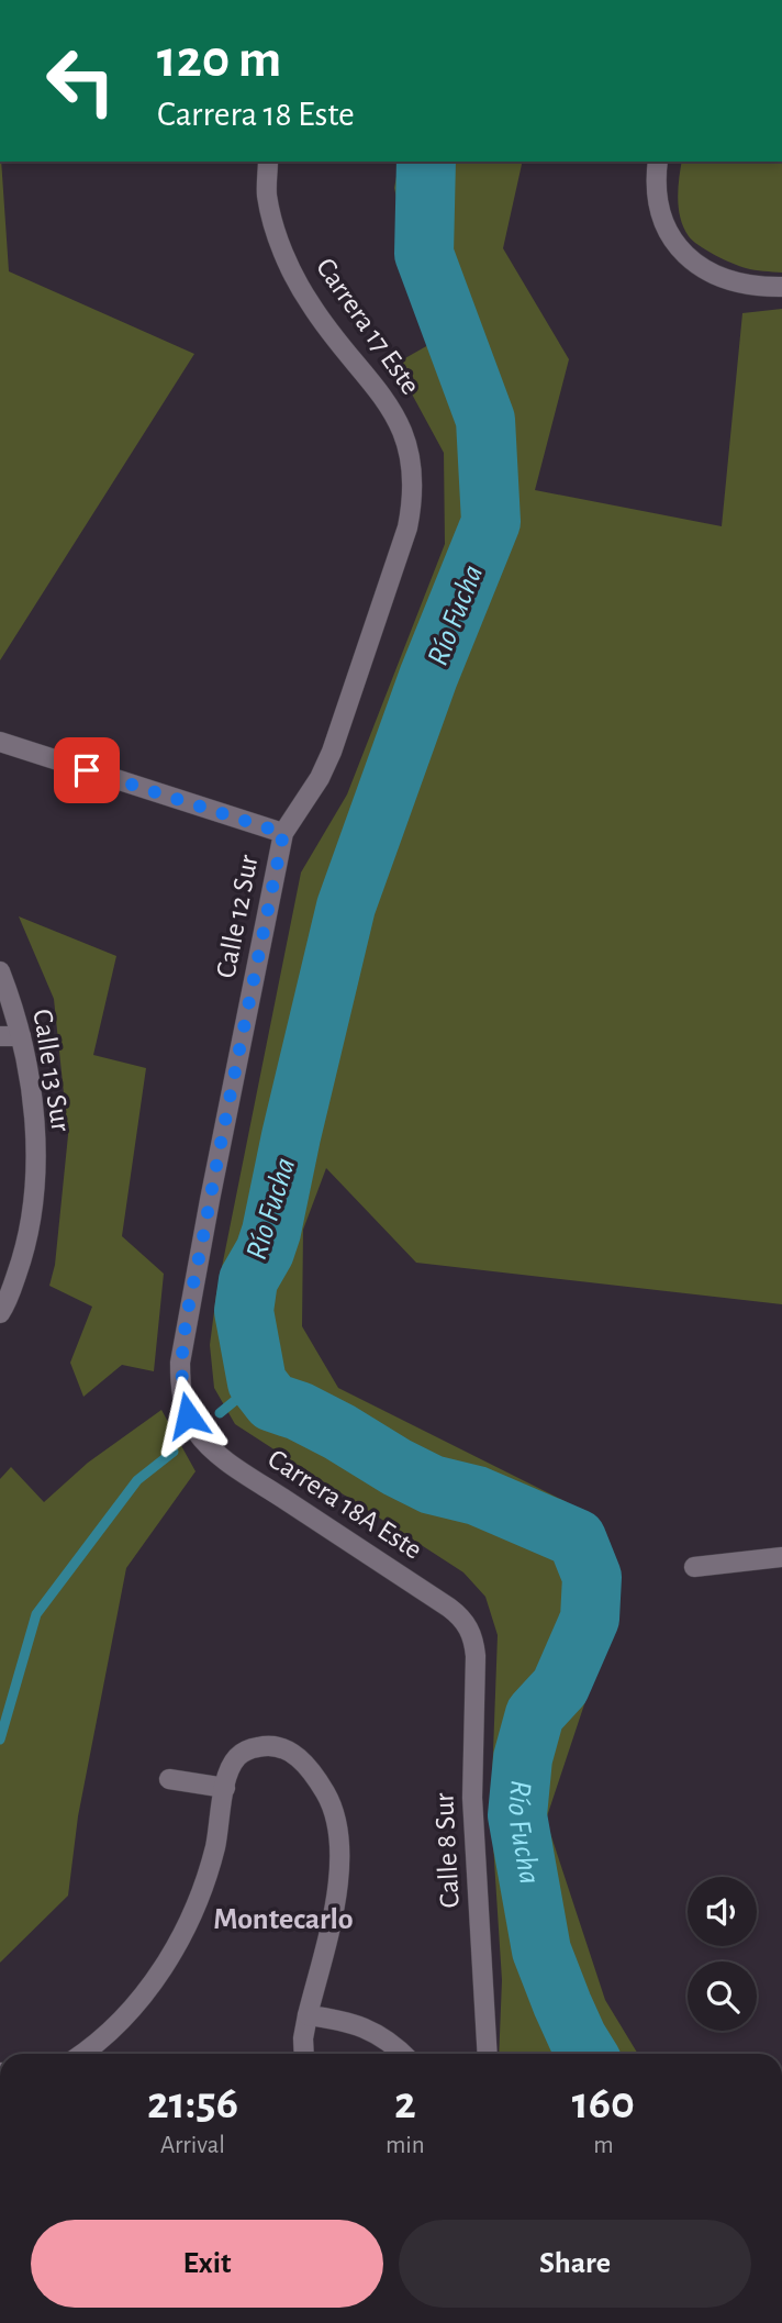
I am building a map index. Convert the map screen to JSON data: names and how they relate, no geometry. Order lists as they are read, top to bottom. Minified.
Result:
{"streets":{"street":["Carrera 17 Este","Calle 12 Sur","Calle 13 Sur","Carrera 18A Este","Calle 8 Sur"]},"crossings":[["Carrera 17 Este","Calle 12 Sur"],["Calle 12 Sur","Carrera 18A Este"],["Carrera 18A Este","Calle 8 Sur"]],"districts":["Montecarlo"],"water":["Río Fucha"],"page":{"turn":["120 m","Carrera 18 Este"],"eta":["21:56","Arrival","2","min","160","m"],"buttons":["Exit","Share"]}}
